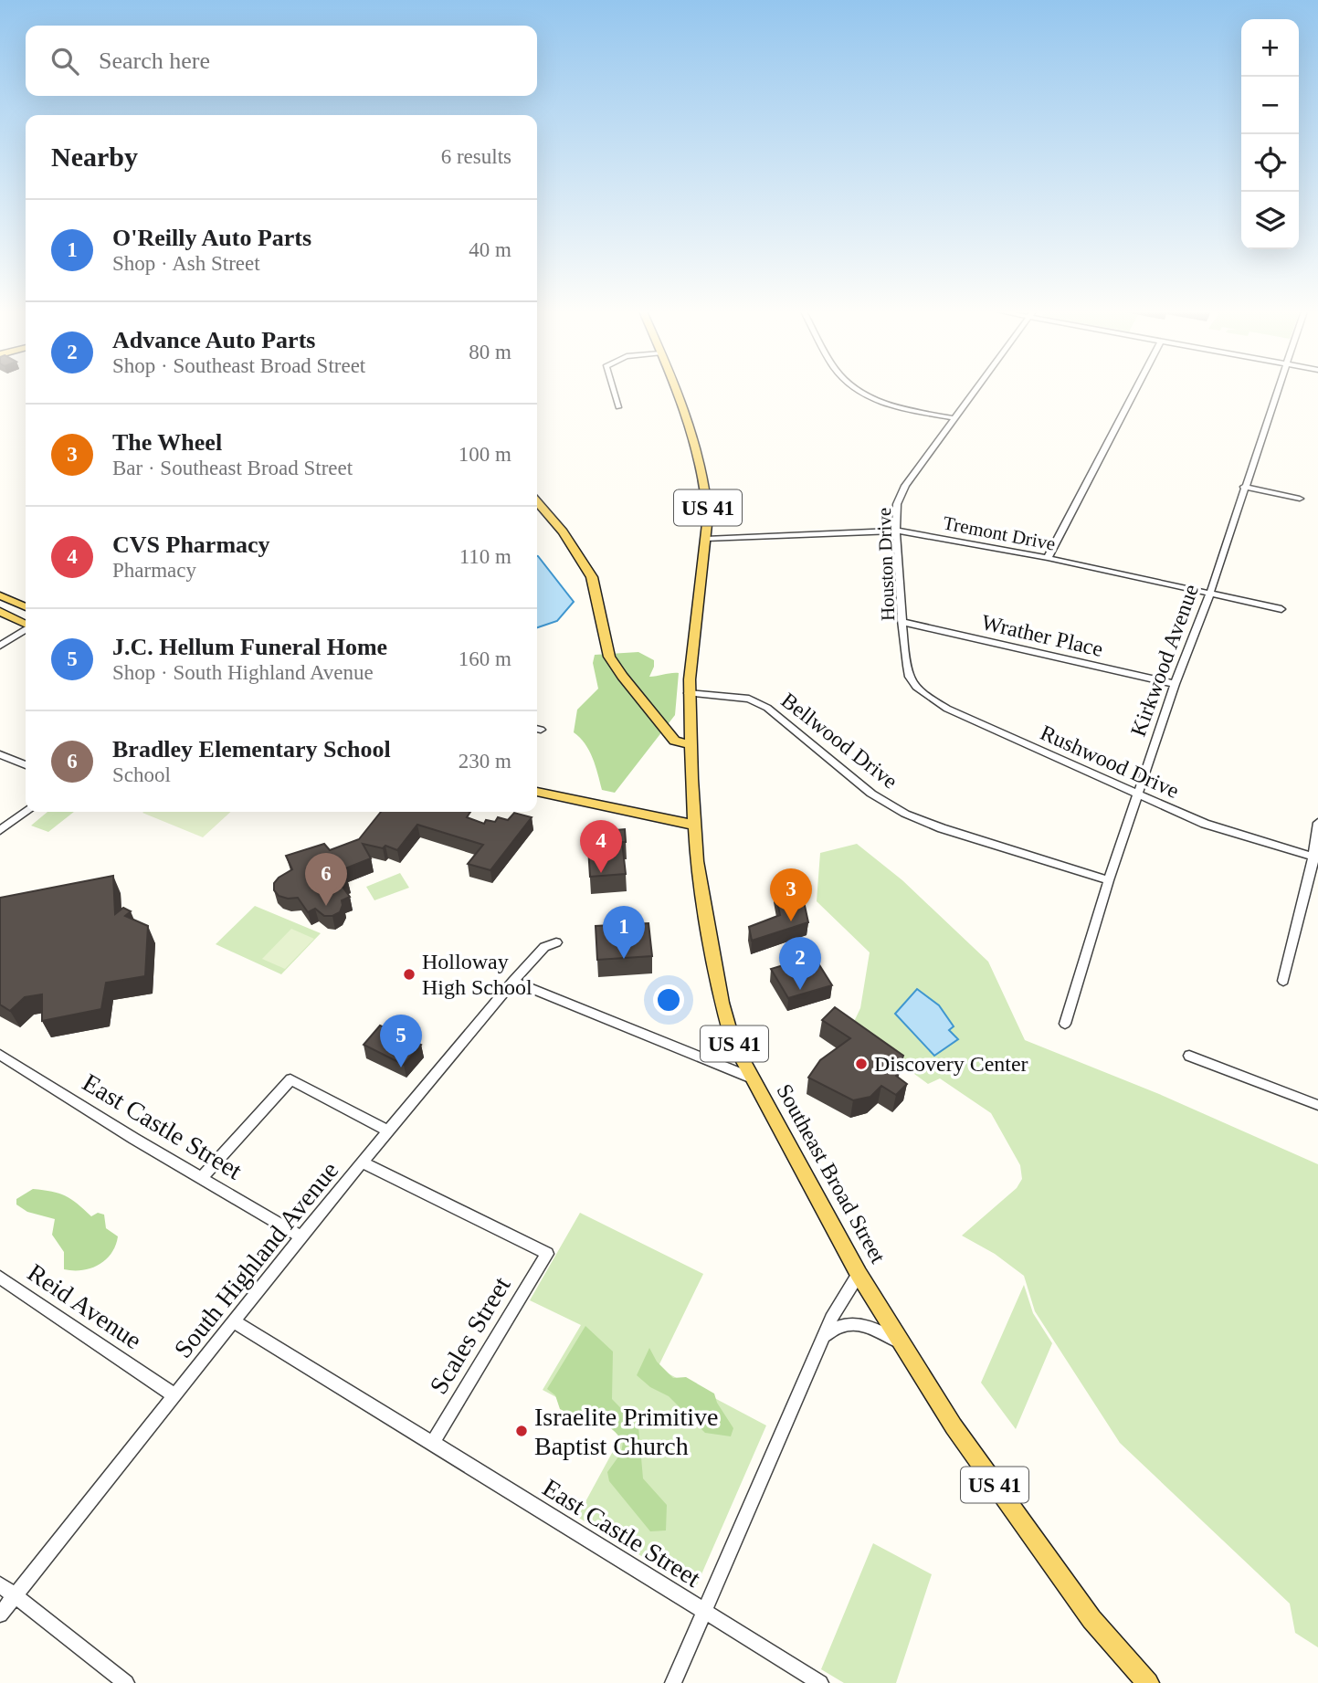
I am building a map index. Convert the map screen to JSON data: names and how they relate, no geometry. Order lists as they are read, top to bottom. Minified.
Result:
{"streets":{"main road":["US 41","Southeast Broad Street"],"street":["Tremont Drive","Houston Drive","Wrather Place","Kirkwood Avenue","Bellwood Drive","Rushwood Drive","East Castle Street","South Highland Avenue","Reid Avenue","Scales Street"]},"crossings":[["Tremont Drive","Houston Drive"],["Tremont Drive","Kirkwood Avenue"],["Tremont Drive","Southeast Broad Street"],["Houston Drive","Wrather Place"],["Houston Drive","Rushwood Drive"],["Wrather Place","Kirkwood Avenue"],["Kirkwood Avenue","Bellwood Drive"],["Kirkwood Avenue","Rushwood Drive"],["Bellwood Drive","Southeast Broad Street"],["East Castle Street","South Highland Avenue"],["East Castle Street","Scales Street"],["South Highland Avenue","Reid Avenue"],["South Highland Avenue","Scales Street"]],"places":["Holloway High School","Discovery Center","Israelite Primitive Baptist Church"],"page":{"map_buttons":["+","−"],"search":"Search here","heading":["Nearby","6 results"],"list":[{"mark":"1","name":"O'Reilly Auto Parts","note":"Shop · Ash Street","value":"40 m"},{"mark":"2","name":"Advance Auto Parts","note":"Shop · Southeast Broad Street","value":"80 m"},{"mark":"3","name":"The Wheel","note":"Bar · Southeast Broad Street","value":"100 m"},{"mark":"4","name":"CVS Pharmacy","note":"Pharmacy","value":"110 m"},{"mark":"5","name":"J.C. Hellum Funeral Home","note":"Shop · South Highland Avenue","value":"160 m"},{"mark":"6","name":"Bradley Elementary School","note":"School","value":"230 m"}],"pins":["4","6","3","1","2","5"]}}
